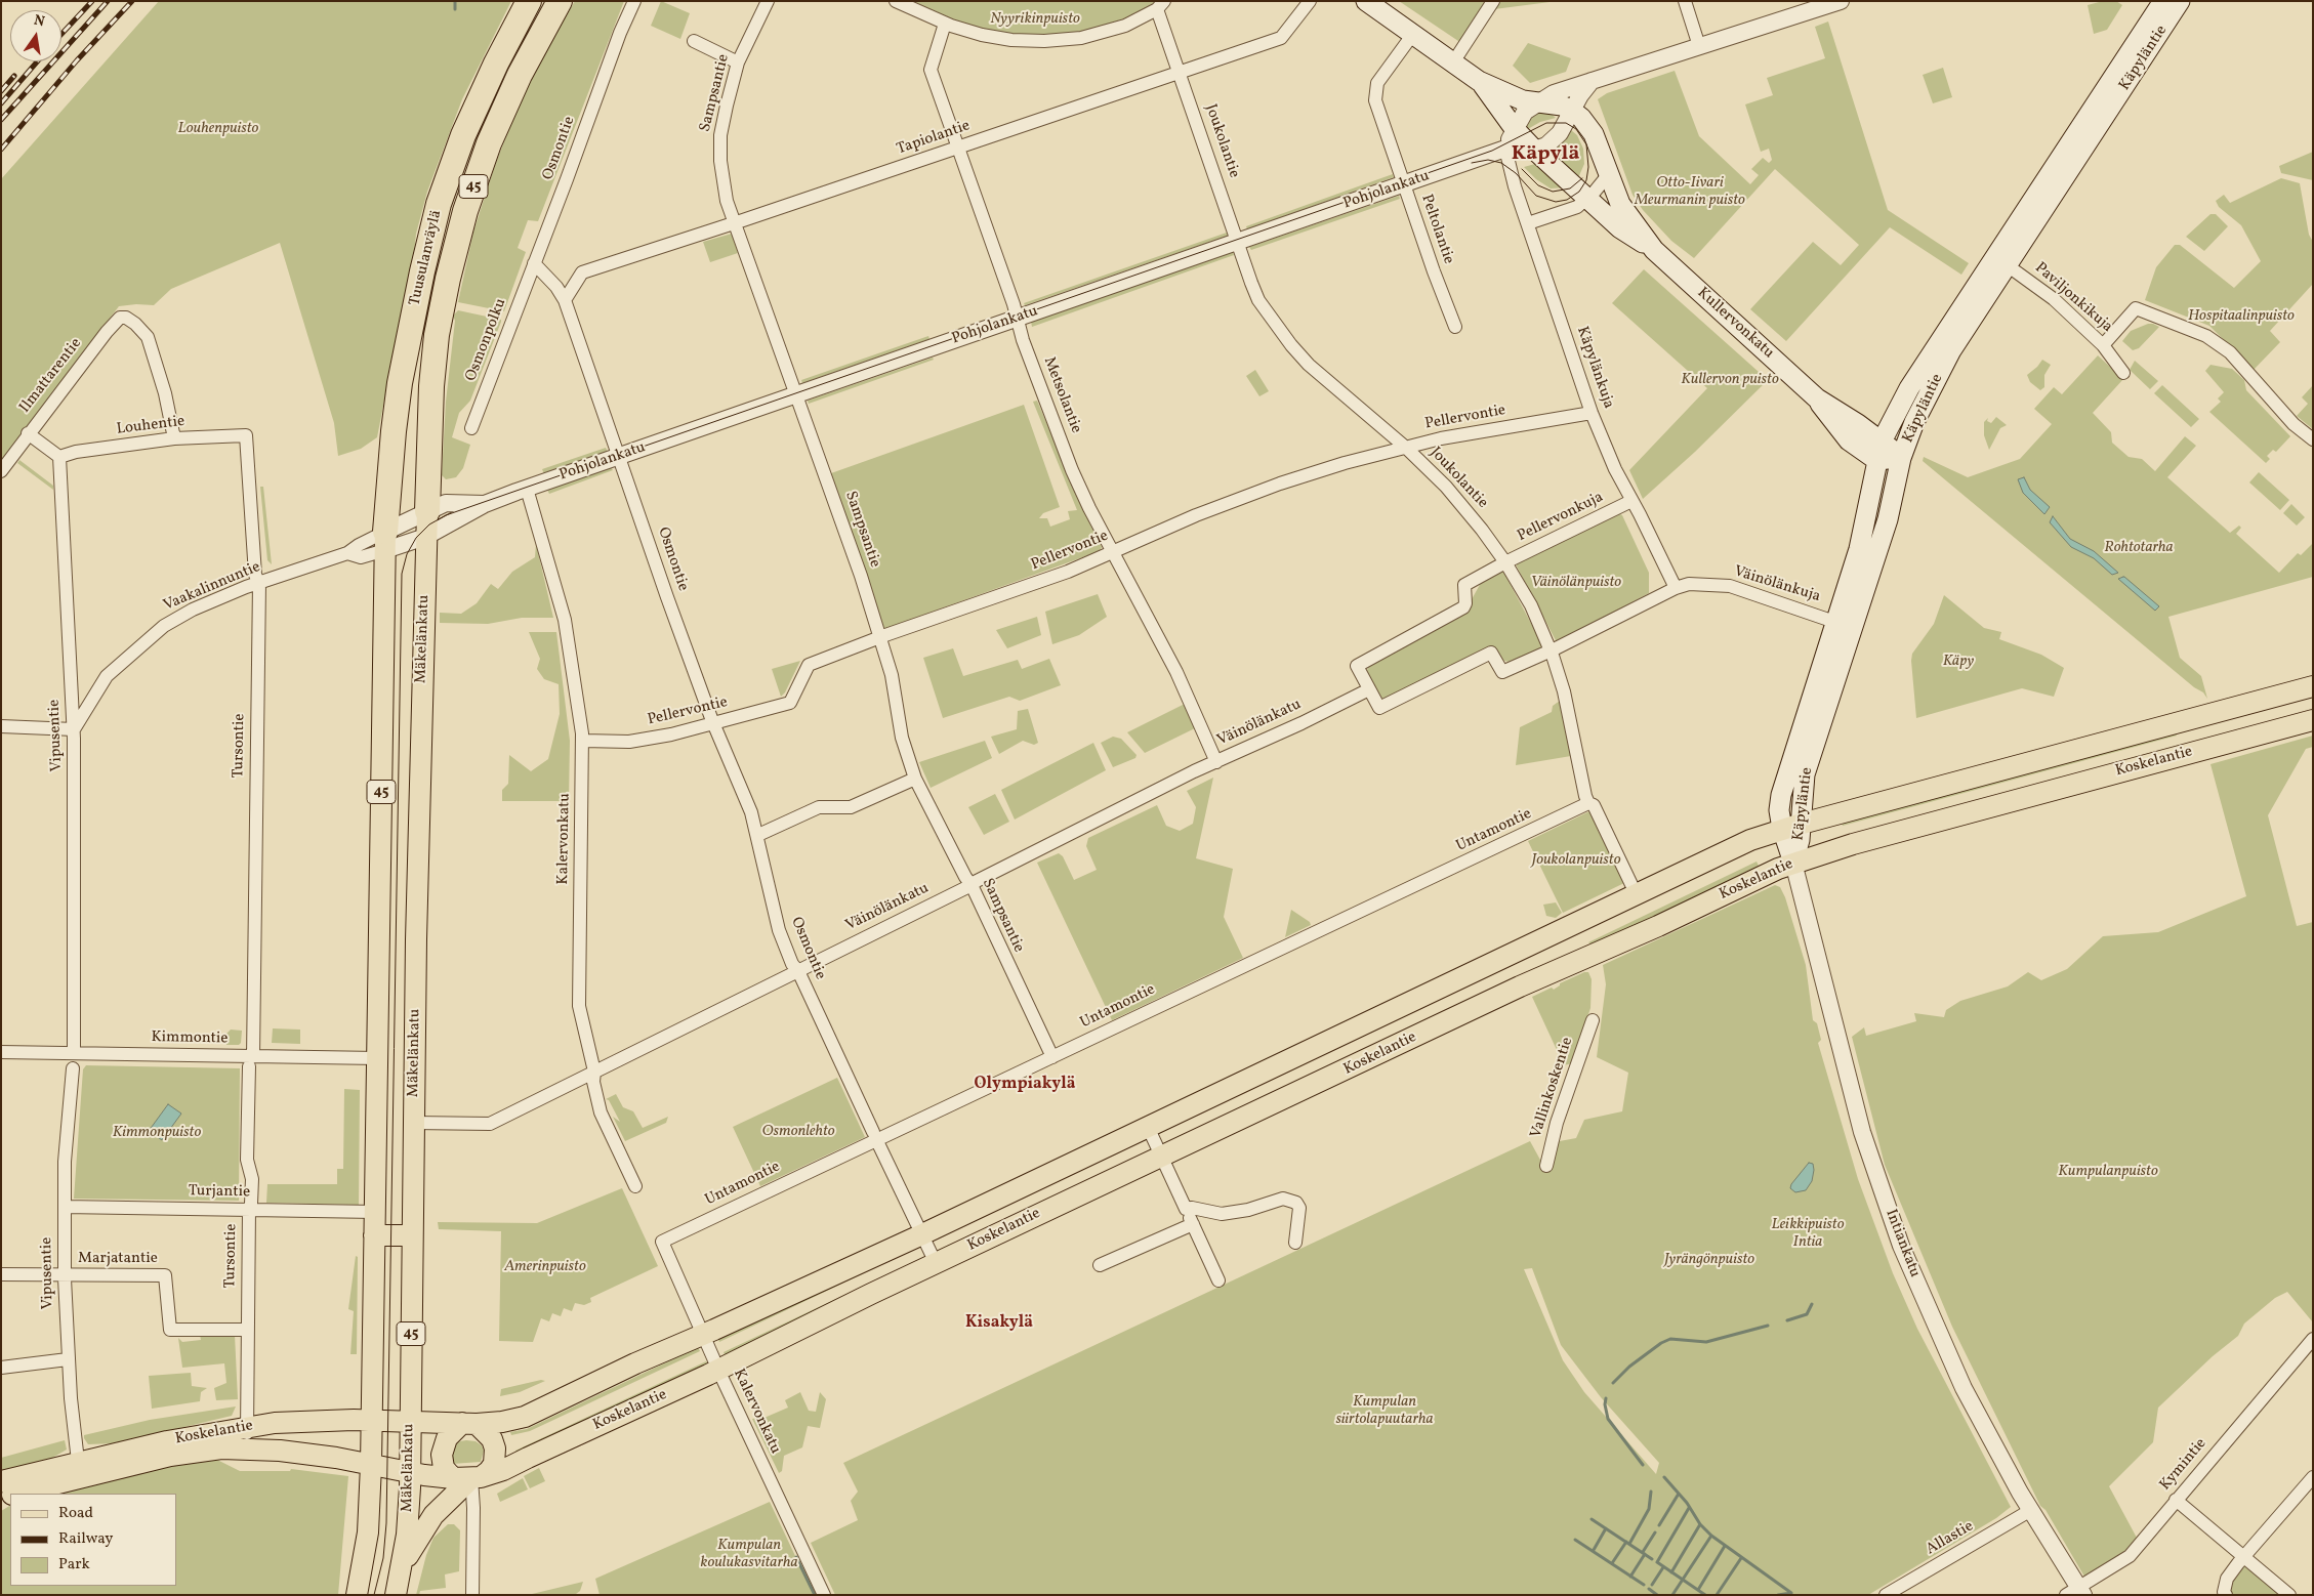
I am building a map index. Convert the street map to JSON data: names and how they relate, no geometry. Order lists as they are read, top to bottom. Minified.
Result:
{"streets":{"highway":["45","Tuusulanväylä"],"main road":["Käpyläntie","Kullervonkatu","Mäkelänkatu","Koskelantie"],"street":["Sampsantie","Tapiolantie","Joukolantie","Osmontie","Pohjolankatu","Peltolantie","Paviljonkikuja","Osmonpolku","Käpylänkuja","Ilmattarentie","Metsolantie","Pellervontie","Louhentie","Pellervonkuja","Väinölänkuja","Vaakalinnuntie","Väinölänkatu","Vipusentie","Tursontie","Untamontie","Kalervonkatu","Kimmontie","Vallinkoskentie","Turjantie","Intiankatu","Marjatantie","Kymintie","Allastie"]},"crossings":[["Käpyläntie","Paviljonkikuja"],["Käpyläntie","Kullervonkatu"],["Käpyläntie","Väinölänkuja"],["Käpyläntie","Koskelantie"],["Käpyläntie","Intiankatu"],["Sampsantie","Tapiolantie"],["Sampsantie","Pohjolankatu"],["Sampsantie","Pellervontie"],["Sampsantie","Väinölänkatu"],["Sampsantie","Untamontie"],["Tapiolantie","Joukolantie"],["Tapiolantie","Osmontie"],["Tapiolantie","Metsolantie"],["Joukolantie","Pohjolankatu"],["Joukolantie","Pellervontie"],["Joukolantie","Pellervonkuja"],["Joukolantie","Väinölänkuja"],["Joukolantie","Koskelantie"],["Joukolantie","Untamontie"],["Osmontie","Pohjolankatu"],["Osmontie","Osmonpolku"],["Osmontie","Pellervontie"],["Osmontie","Väinölänkatu"],["Osmontie","Koskelantie"],["Osmontie","Untamontie"],["45","Pohjolankatu"],["45","Tuusulanväylä"],["45","Vaakalinnuntie"],["45","Koskelantie"],["45","Kimmontie"],["45","Turjantie"],["Pohjolankatu","Peltolantie"],["Pohjolankatu","Tuusulanväylä"],["Pohjolankatu","Kullervonkatu"],["Pohjolankatu","Käpylänkuja"],["Pohjolankatu","Metsolantie"],["Pohjolankatu","Vaakalinnuntie"],["Pohjolankatu","Mäkelänkatu"],["Pohjolankatu","Kalervonkatu"],["Peltolantie","Kullervonkatu"],["Tuusulanväylä","Vaakalinnuntie"],["Tuusulanväylä","Mäkelänkatu"],["Käpylänkuja","Pellervontie"],["Käpylänkuja","Pellervonkuja"],["Käpylänkuja","Väinölänkuja"],["Ilmattarentie","Louhentie"],["Metsolantie","Pellervontie"],["Metsolantie","Väinölänkatu"],["Pellervontie","Kalervonkatu"],["Louhentie","Vipusentie"],["Louhentie","Tursontie"],["Vaakalinnuntie","Vipusentie"],["Vaakalinnuntie","Tursontie"],["Mäkelänkatu","Väinölänkatu"],["Mäkelänkatu","Koskelantie"],["Väinölänkatu","Kalervonkatu"],["Vipusentie","Koskelantie"],["Vipusentie","Kimmontie"],["Vipusentie","Turjantie"],["Vipusentie","Marjatantie"],["Tursontie","Koskelantie"],["Tursontie","Kimmontie"],["Tursontie","Turjantie"],["Tursontie","Marjatantie"],["Koskelantie","Kalervonkatu"],["Koskelantie","Intiankatu"],["Untamontie","Kalervonkatu"],["Intiankatu","Kymintie"],["Intiankatu","Allastie"]],"districts":["Käpylä","Olympiakylä","Kisakylä"],"parks":["Nyyrikinpuisto","Louhenpuisto","Otto-Iivari Meurmanin puisto","Hospitaalinpuisto","Kullervon puisto","Rohtotarha","Väinölänpuisto","Käpy","Joukolanpuisto","Osmonlehto","Kimmonpuisto","Kumpulanpuisto","Leikkipuisto Intia","Jyrängönpuisto","Amerinpuisto","Kumpulan siirtolapuutarha","Kumpulan koulukasvitarha"],"legend":["Road","Railway","Park"],"north":"top"}
